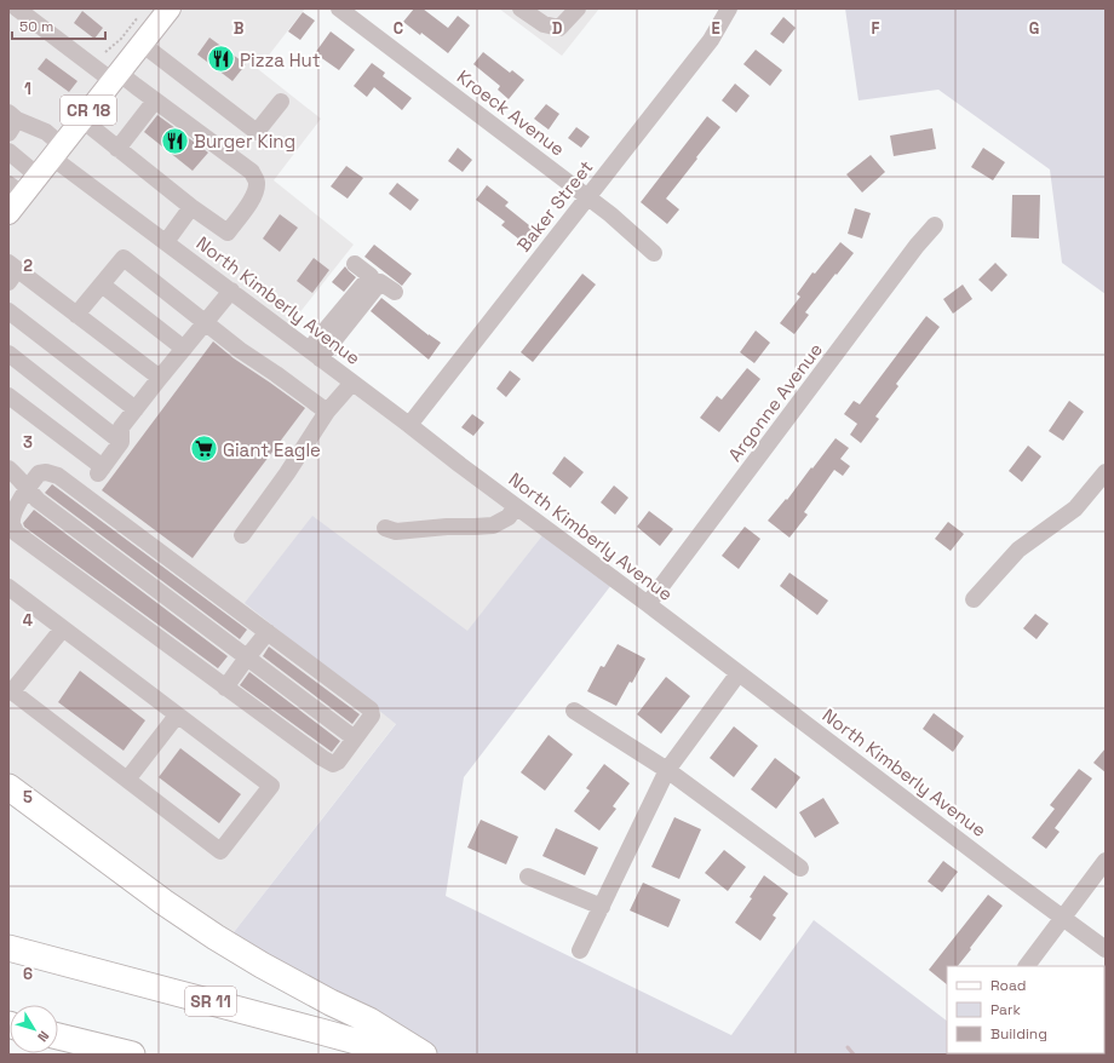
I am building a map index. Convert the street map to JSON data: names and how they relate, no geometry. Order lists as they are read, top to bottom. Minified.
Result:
{"streets":{"highway":["SR 11"],"main road":["CR 18"],"street":["Kroeck Avenue","Baker Street","North Kimberly Avenue","Argonne Avenue"]},"crossings":[["CR 18","North Kimberly Avenue"],["Kroeck Avenue","Baker Street"],["Baker Street","North Kimberly Avenue"],["North Kimberly Avenue","Argonne Avenue"]],"places":{"restaurant":["Pizza Hut","Burger King"],"supermarket":["Giant Eagle"]},"legend":["Road","Park","Building"],"scale_bar":"50 m","north":"bottom right","grid":{"columns":["B","C","D","E","F","G"],"rows":["1","2","3","4","5","6"]}}
